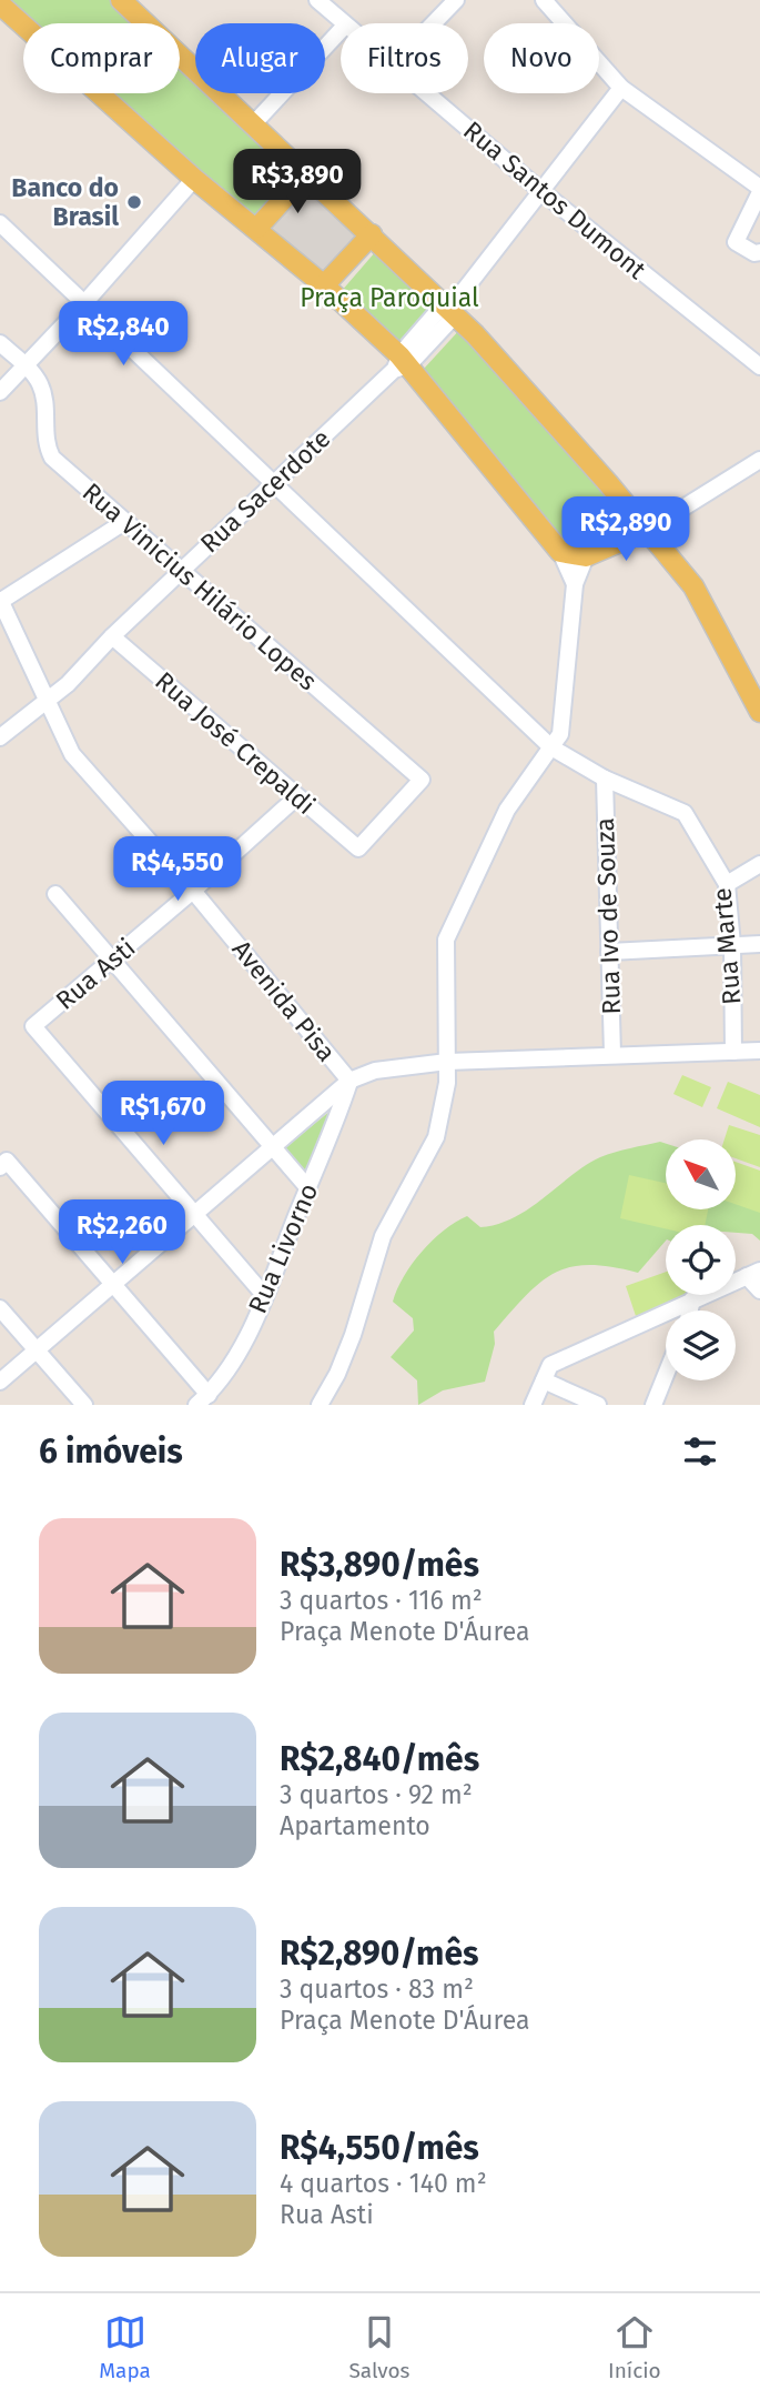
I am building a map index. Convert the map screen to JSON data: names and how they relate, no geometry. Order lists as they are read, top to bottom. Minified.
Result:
{"streets":{"street":["Rua Santos Dumont","Rua Sacerdote","Rua Vinicius Hilário Lopes","Rua José Crepaldi","Rua Ivo de Souza","Rua Marte","Rua Asti","Avenida Pisa","Rua Livorno"]},"crossings":[["Rua Santos Dumont","Rua Sacerdote"],["Rua Sacerdote","Rua Vinicius Hilário Lopes"],["Rua Sacerdote","Rua José Crepaldi"],["Rua Sacerdote","Rua Marte"],["Rua Sacerdote","Avenida Pisa"],["Rua Vinicius Hilário Lopes","Rua José Crepaldi"],["Rua José Crepaldi","Rua Asti"],["Rua Ivo de Souza","Rua Marte"],["Rua Asti","Avenida Pisa"],["Avenida Pisa","Rua Livorno"]],"parks":["Praça Paroquial"],"places":["Banco do Brasil"],"north":"top left","page":{"chip":["Comprar","Alugar","Filtros","Novo"],"price":["R$3,890","R$2,840","R$2,890","R$4,550","R$1,670","R$2,260"],"heading":"6 imóveis","list":[{"name":"R$3,890/mês","note":"3 quartos · 116 m² · Praça Menote D'Áurea"},{"name":"R$2,840/mês","note":"3 quartos · 92 m² · Apartamento"},{"name":"R$2,890/mês","note":"3 quartos · 83 m² · Praça Menote D'Áurea"},{"name":"R$4,550/mês","note":"4 quartos · 140 m² · Rua Asti"}],"tabs":["Mapa","Salvos","Início"]}}
